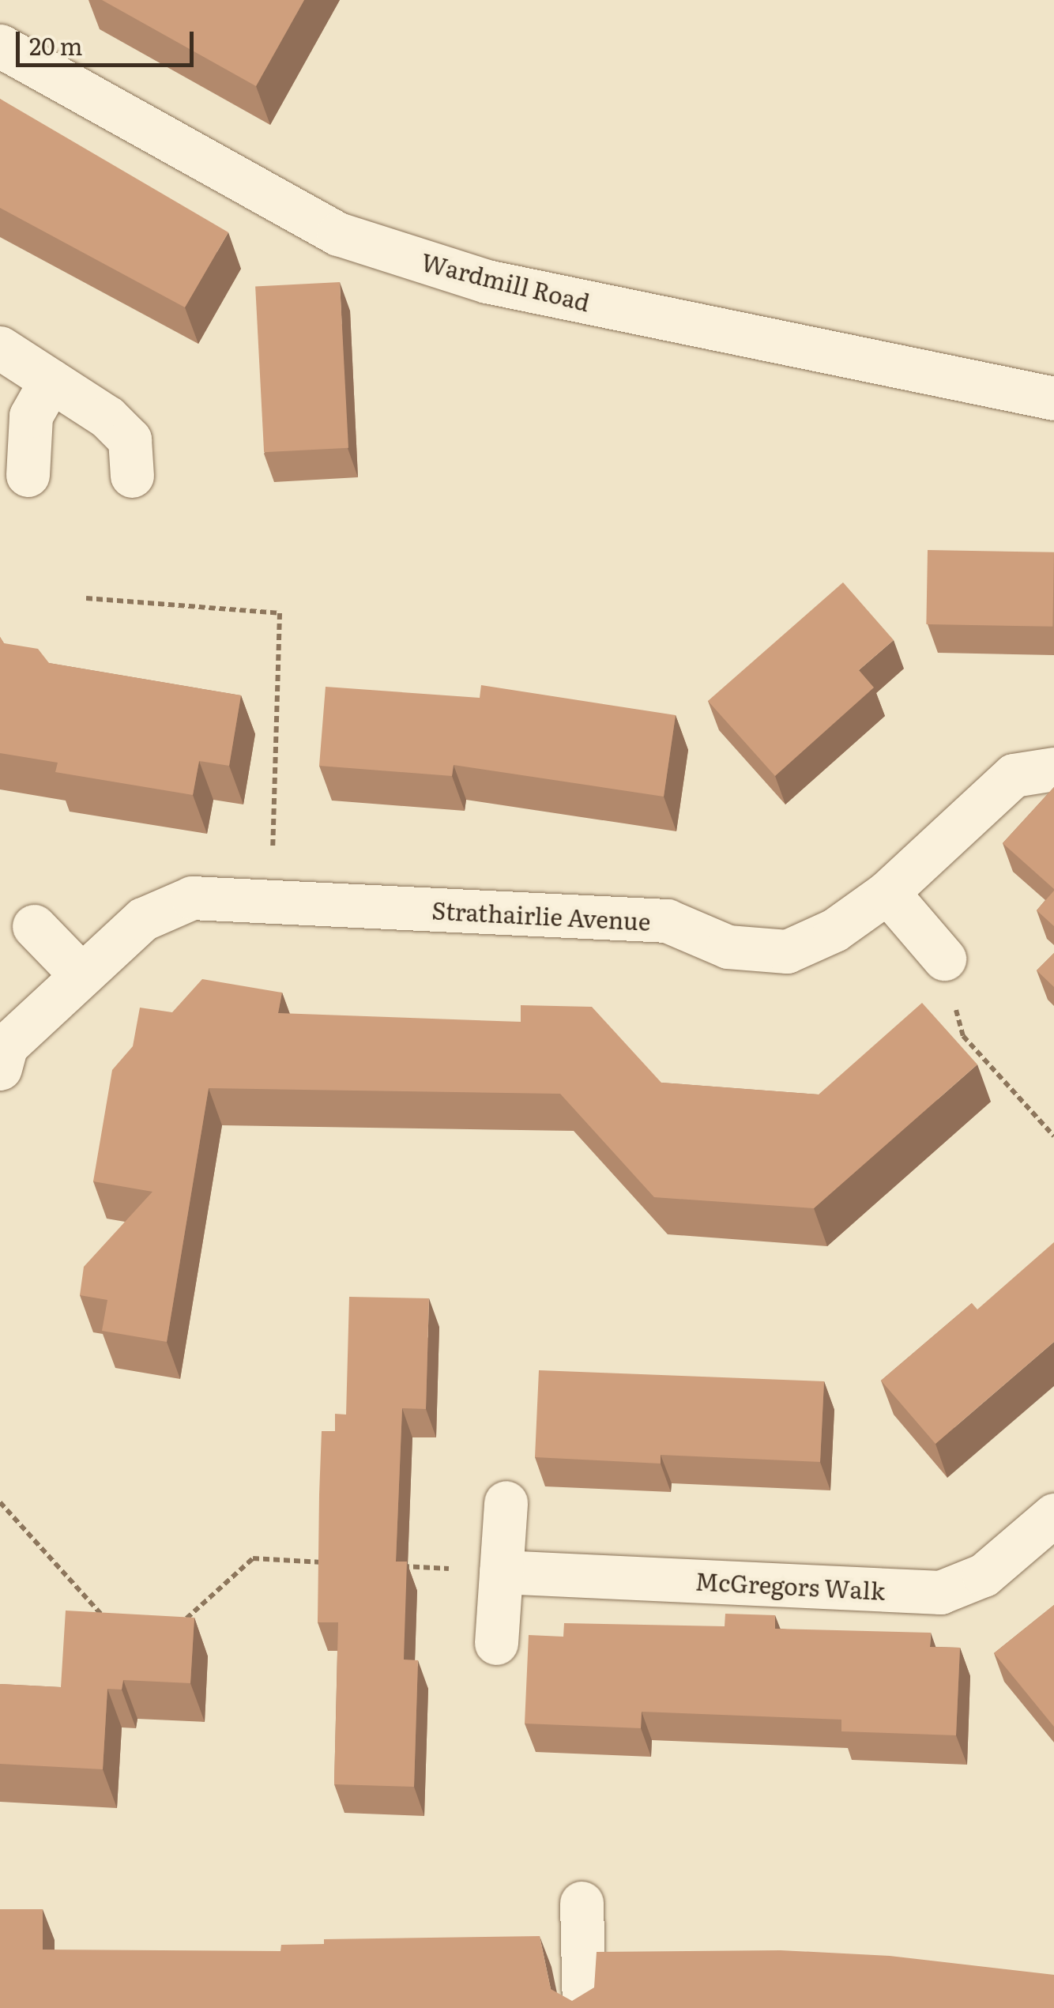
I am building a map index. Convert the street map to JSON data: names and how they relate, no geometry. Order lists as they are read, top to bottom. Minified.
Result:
{"streets":{"street":["Wardmill Road","Strathairlie Avenue","McGregors Walk"]},"scale_bar":"20 m"}
